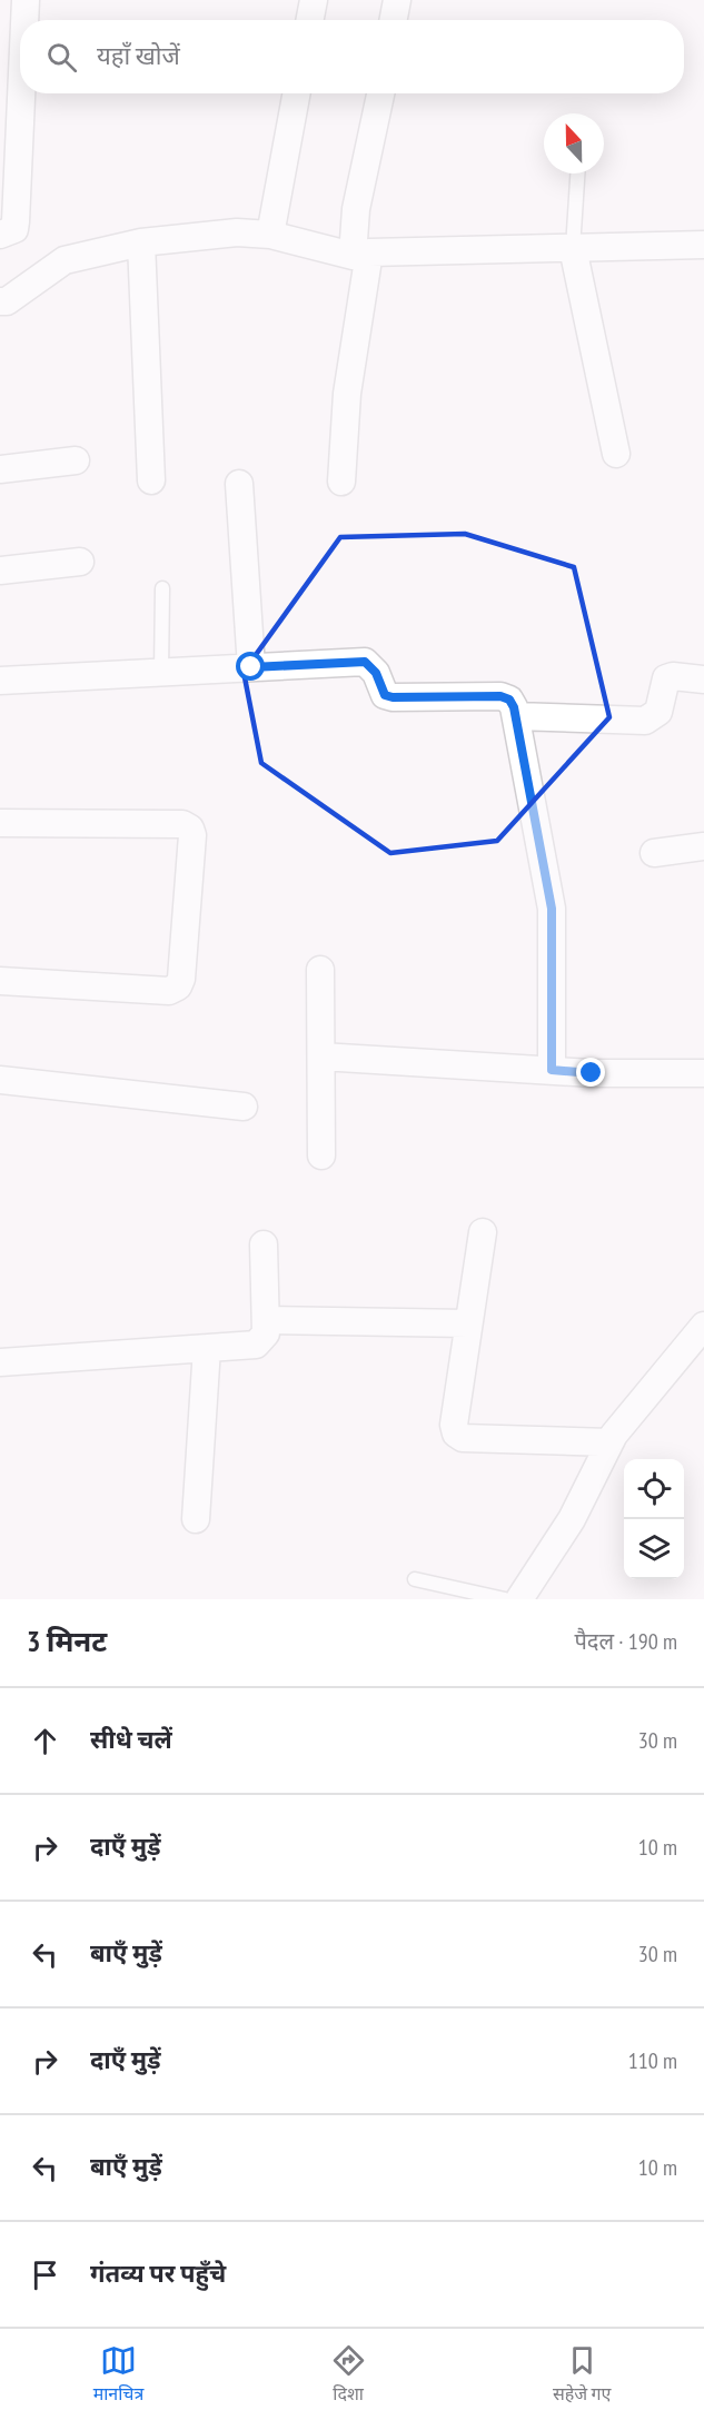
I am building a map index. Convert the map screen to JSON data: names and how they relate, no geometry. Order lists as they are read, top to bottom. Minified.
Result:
{"north":"top","page":{"search":"यहाँ खोजें","heading":["3 मिनट","पैदल · 190 m"],"list":[["सीधे चलें","30 m"],["दाएँ मुड़ें","10 m"],["बाएँ मुड़ें","30 m"],["दाएँ मुड़ें","110 m"],["बाएँ मुड़ें","10 m"],"गंतव्य पर पहुँचे"],"nav":["मानचित्र","दिशा","सहेजे गए"]}}
